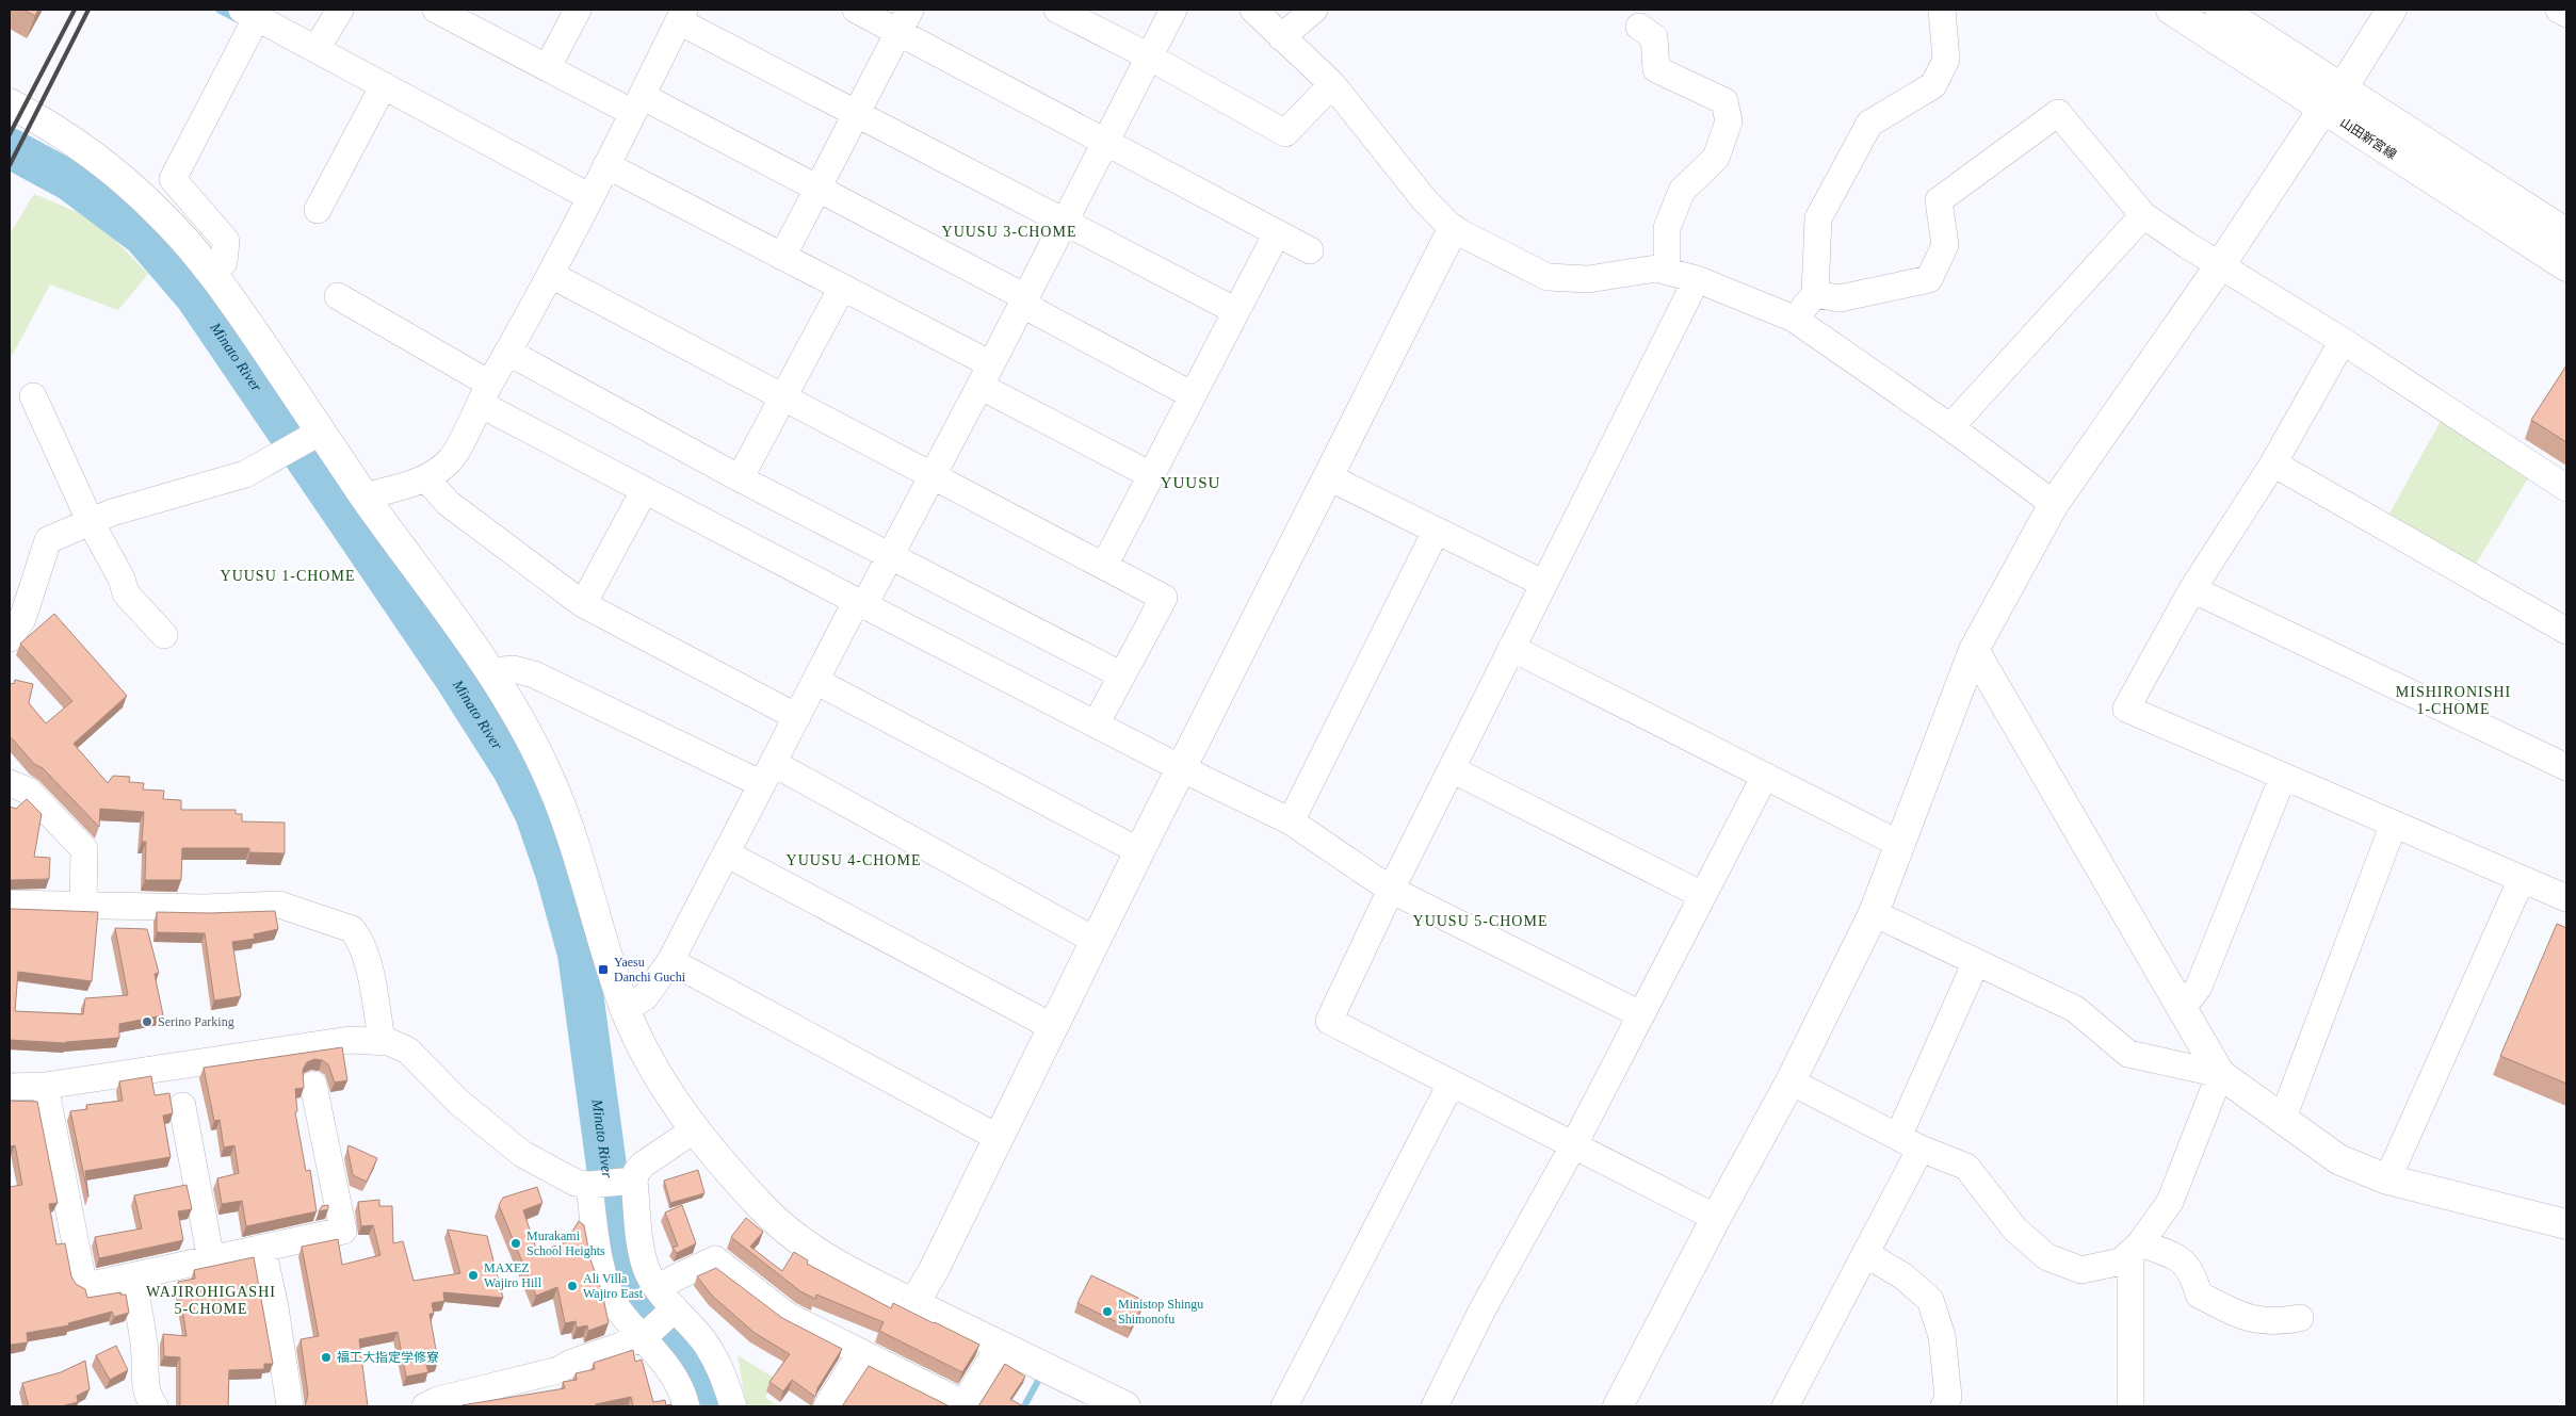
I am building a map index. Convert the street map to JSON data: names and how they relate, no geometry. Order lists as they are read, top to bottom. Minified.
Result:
{"streets":{"street":["山田新宮線"]},"districts":["YUUSU 3-CHOME","YUUSU","YUUSU 1-CHOME","MISHIRONISHI 1-CHOME","YUUSU 4-CHOME","YUUSU 5-CHOME","WAJIROHIGASHI 5-CHOME"],"water":["Minato River"],"places":{"transit":["Yaesu Danchi Guchi"],"other":["Serino Parking","Murakami School Heights","MAXEZ Wajiro Hill","Ali Villa Wajiro East","Ministop Shingu Shimonofu","福工大指定学修寮"]}}
